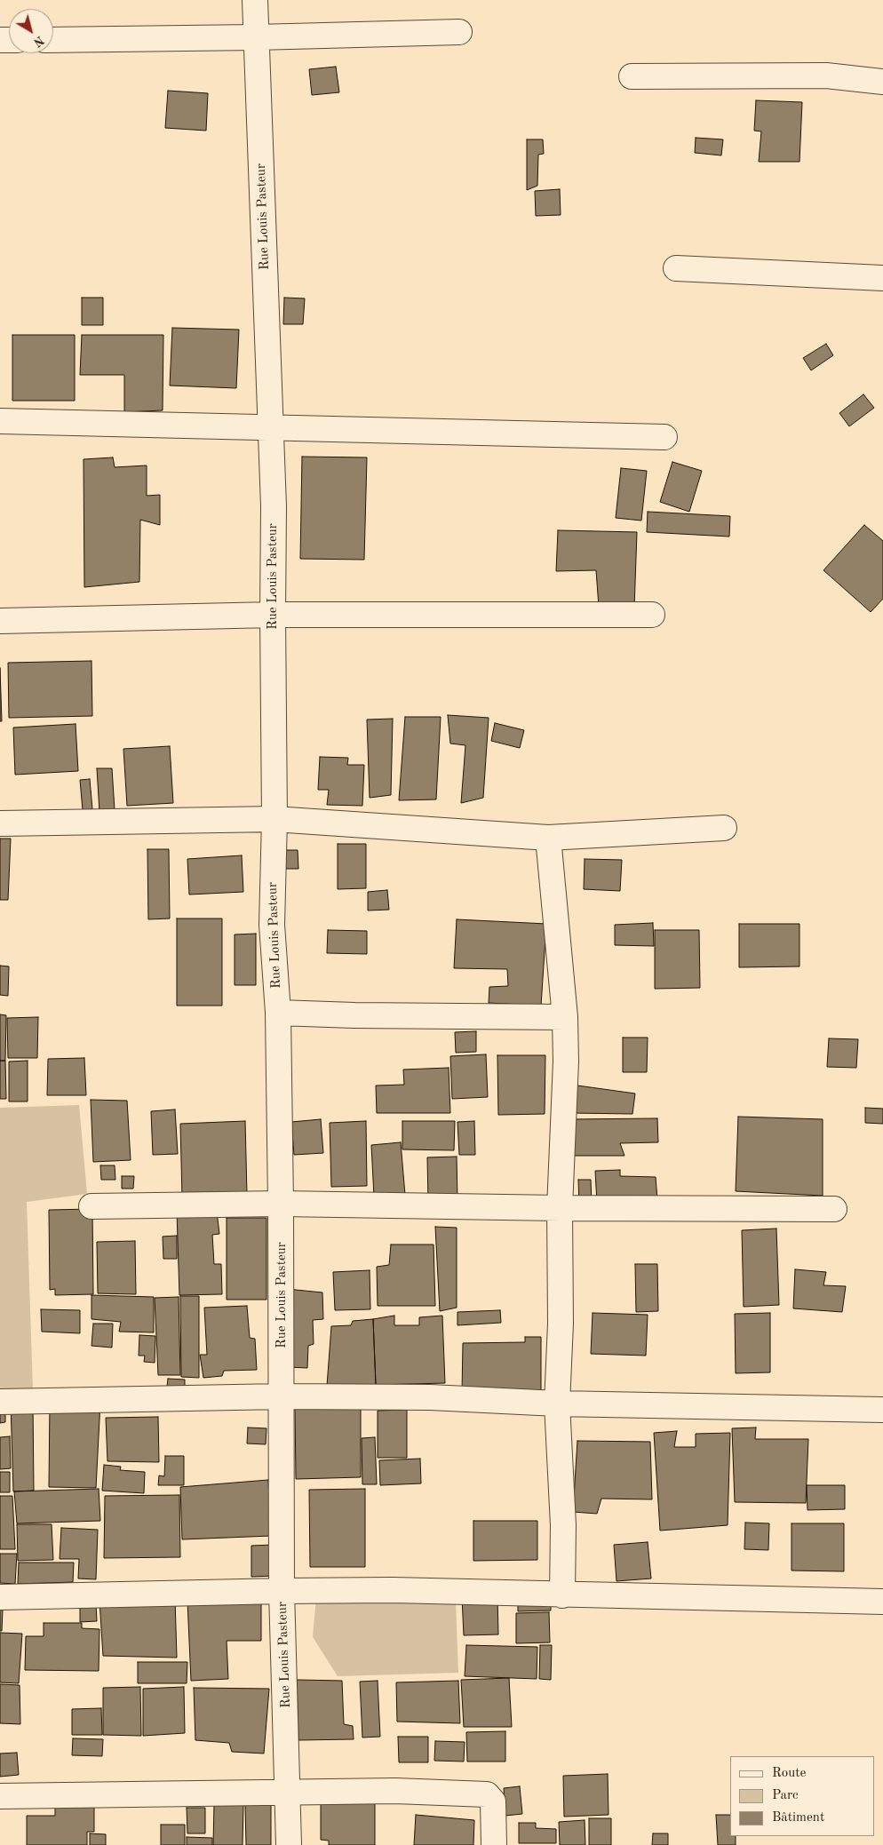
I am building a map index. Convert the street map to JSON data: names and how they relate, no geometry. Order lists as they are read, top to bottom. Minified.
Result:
{"streets":{"street":["Rue Louis Pasteur"]},"legend":["Route","Parc","Bâtiment"],"north":"bottom right"}
